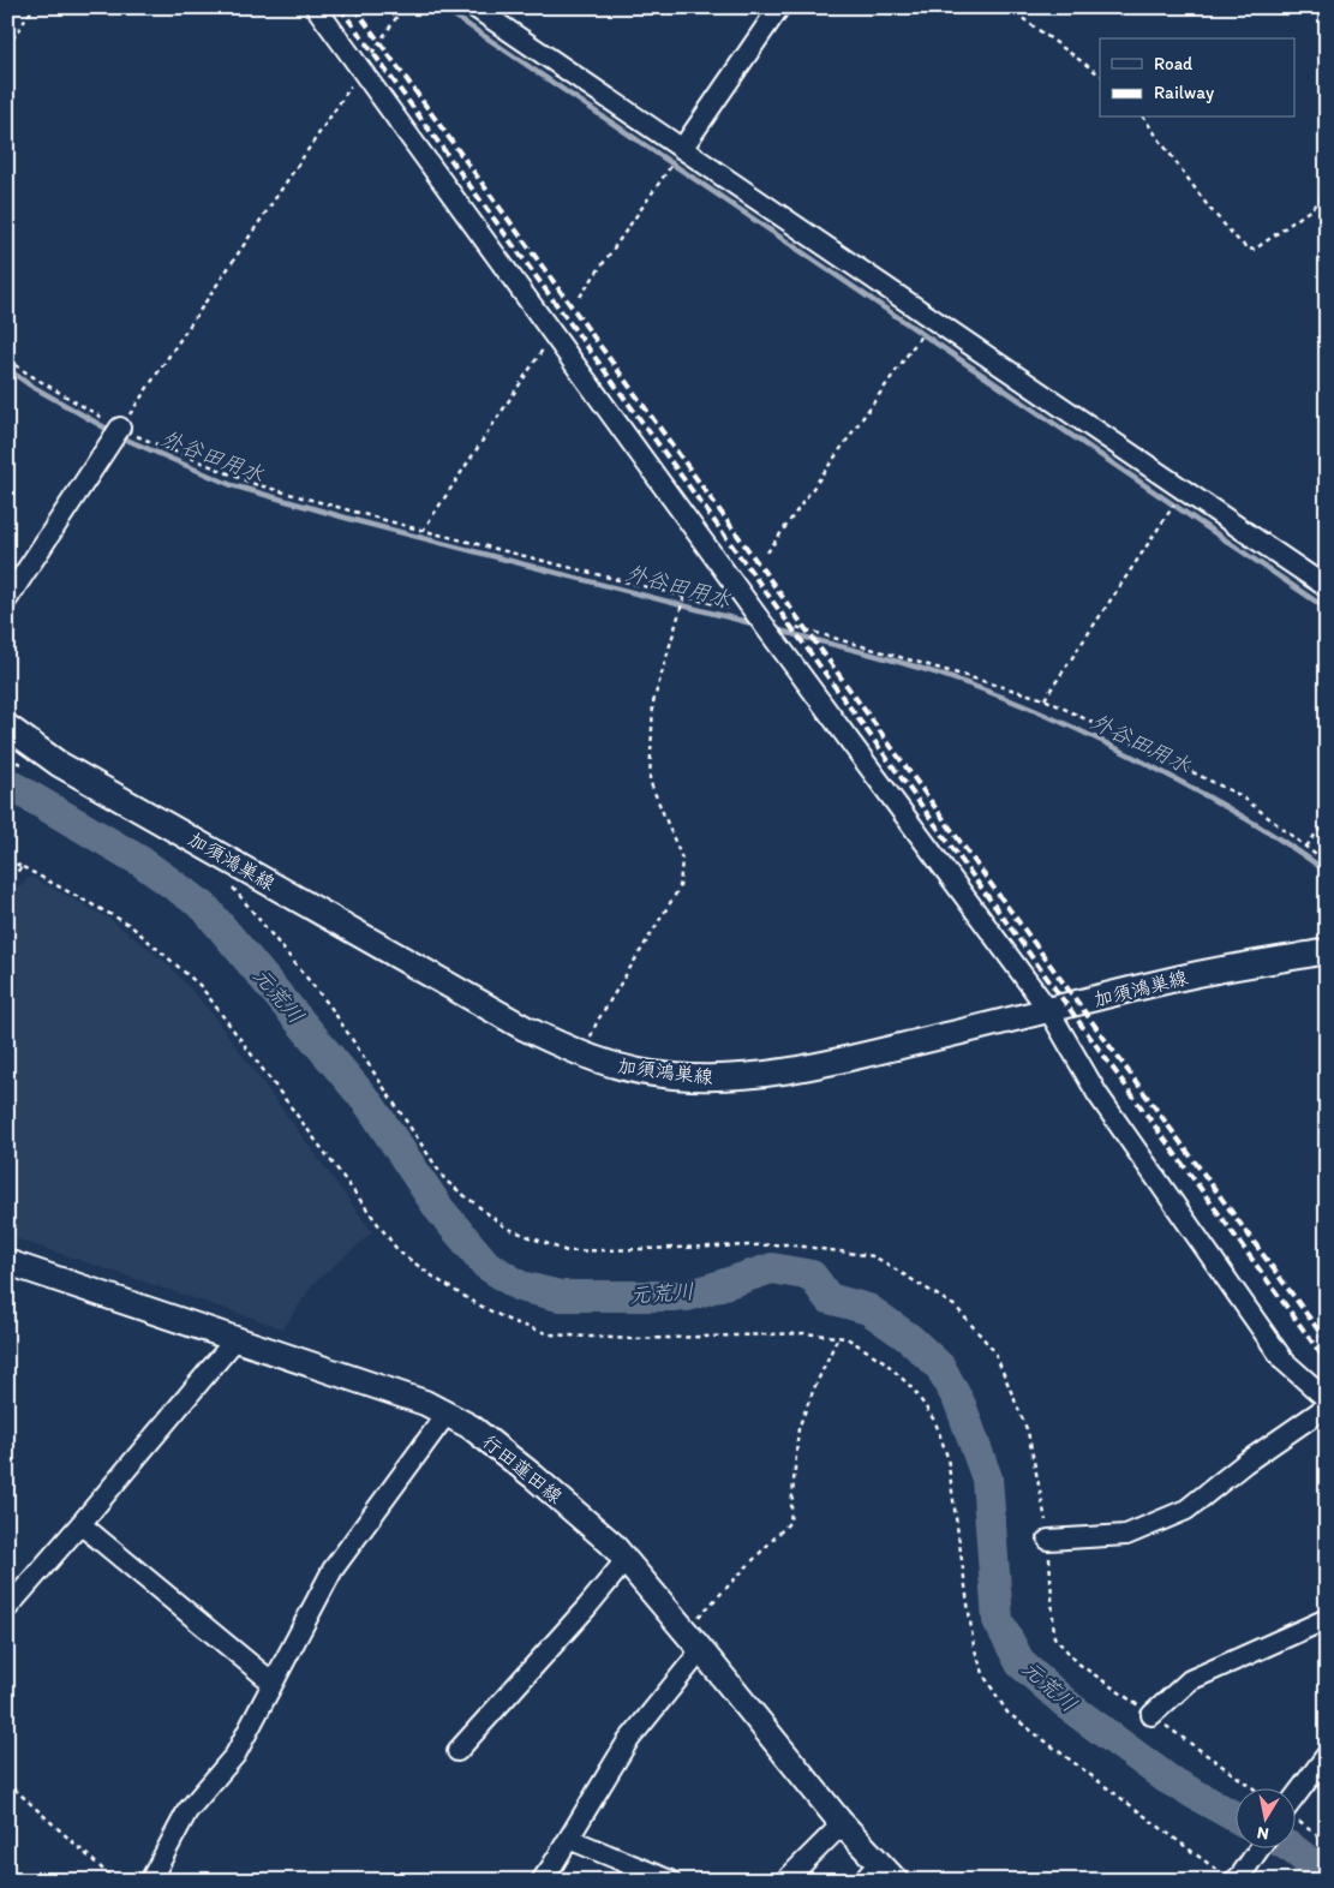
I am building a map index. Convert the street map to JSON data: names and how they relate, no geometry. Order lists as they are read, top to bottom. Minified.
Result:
{"streets":{"main road":["加須鴻巣線","行田蓮田線"]},"water":["外谷田用水","元荒川"],"legend":["Road","Railway"],"north":"bottom"}
